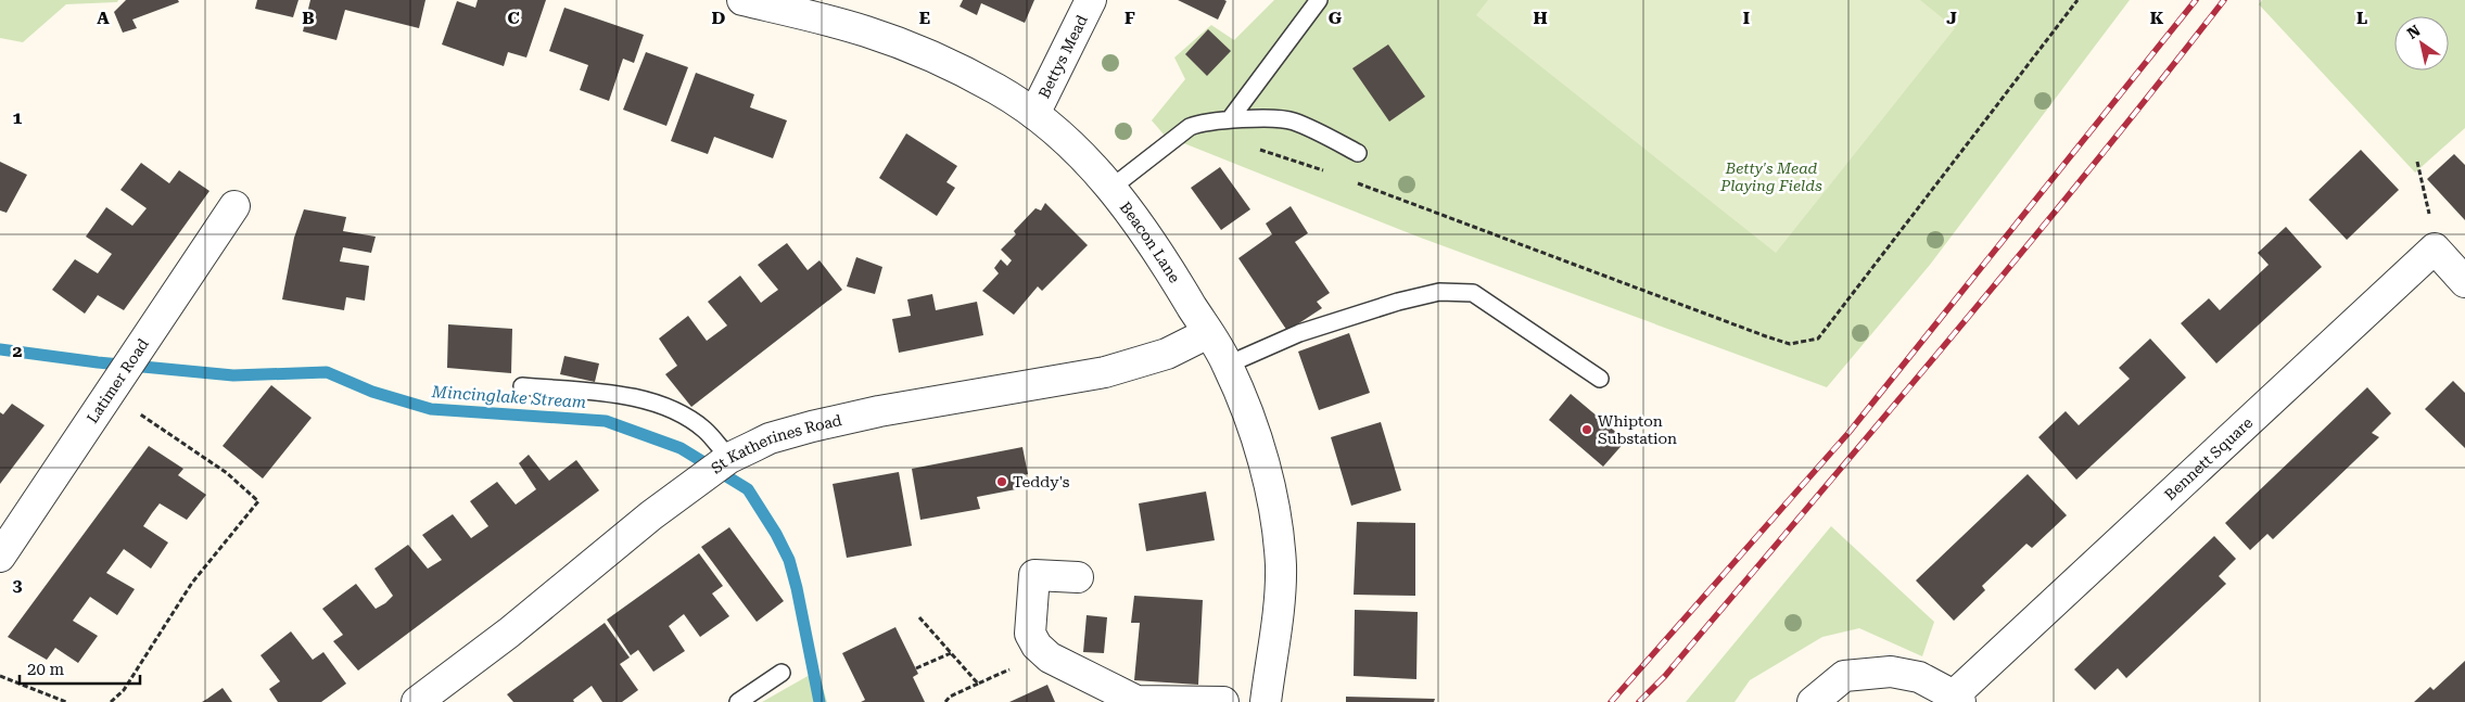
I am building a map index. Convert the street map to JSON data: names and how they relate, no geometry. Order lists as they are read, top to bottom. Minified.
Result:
{"streets":{"street":["Bettys Mead","Beacon Lane","Latimer Road","St Katherines Road","Bennett Square"]},"crossings":[["Bettys Mead","Beacon Lane"],["Beacon Lane","St Katherines Road"]],"water":["Mincinglake Stream"],"parks":["Betty's Mead Playing Fields"],"places":["Whipton Substation","Teddy's"],"scale_bar":"20 m","north":"top left","grid":{"columns":["A","B","C","D","E","F","G","H","I","J","K","L"],"rows":["1","2","3"]}}
